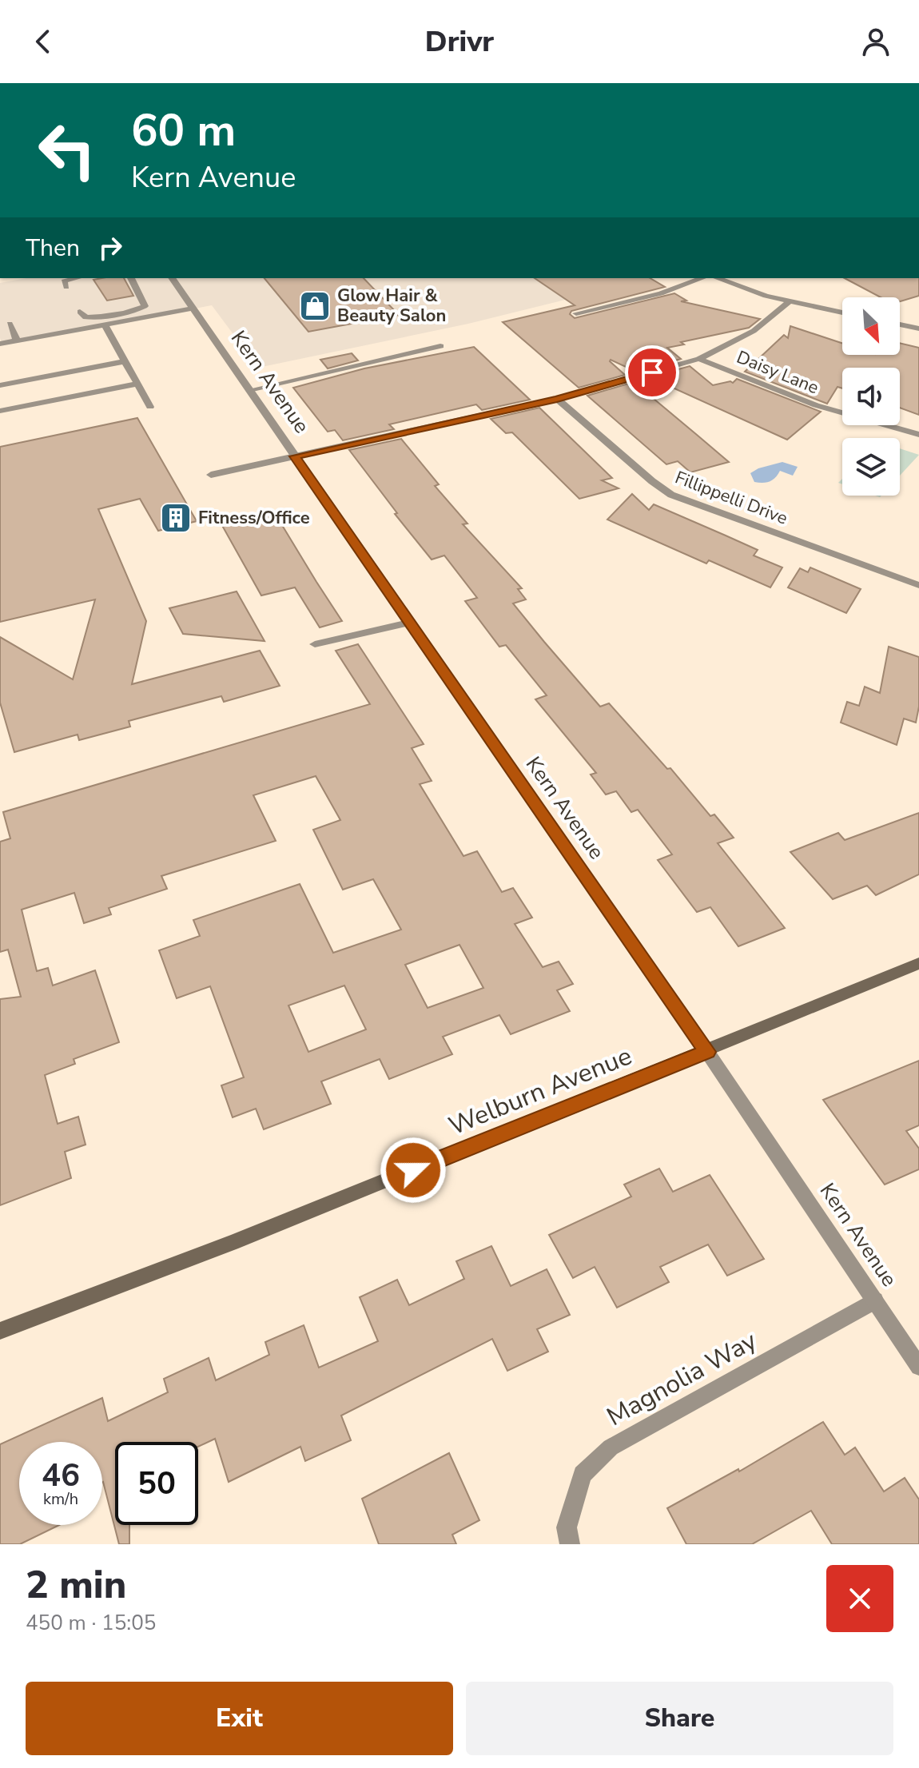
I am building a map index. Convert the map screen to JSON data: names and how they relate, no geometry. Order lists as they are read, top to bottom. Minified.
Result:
{"streets":{"main road":["Welburn Avenue"],"street":["Daisy Lane","Kern Avenue","Fillippelli Drive","Magnolia Way"]},"crossings":[["Kern Avenue","Welburn Avenue"],["Kern Avenue","Magnolia Way"]],"places":{"shop":["Glow Hair & Beauty Salon"],"building":["Fitness/Office"]},"north":"bottom right","page":{"header":"Drivr","turn":["60 m","Kern Avenue"],"then":"Then","speed":"46 km/h","limit":"50","heading":["2 min","450 m · 15:05"],"buttons":["Exit","Share"]}}
